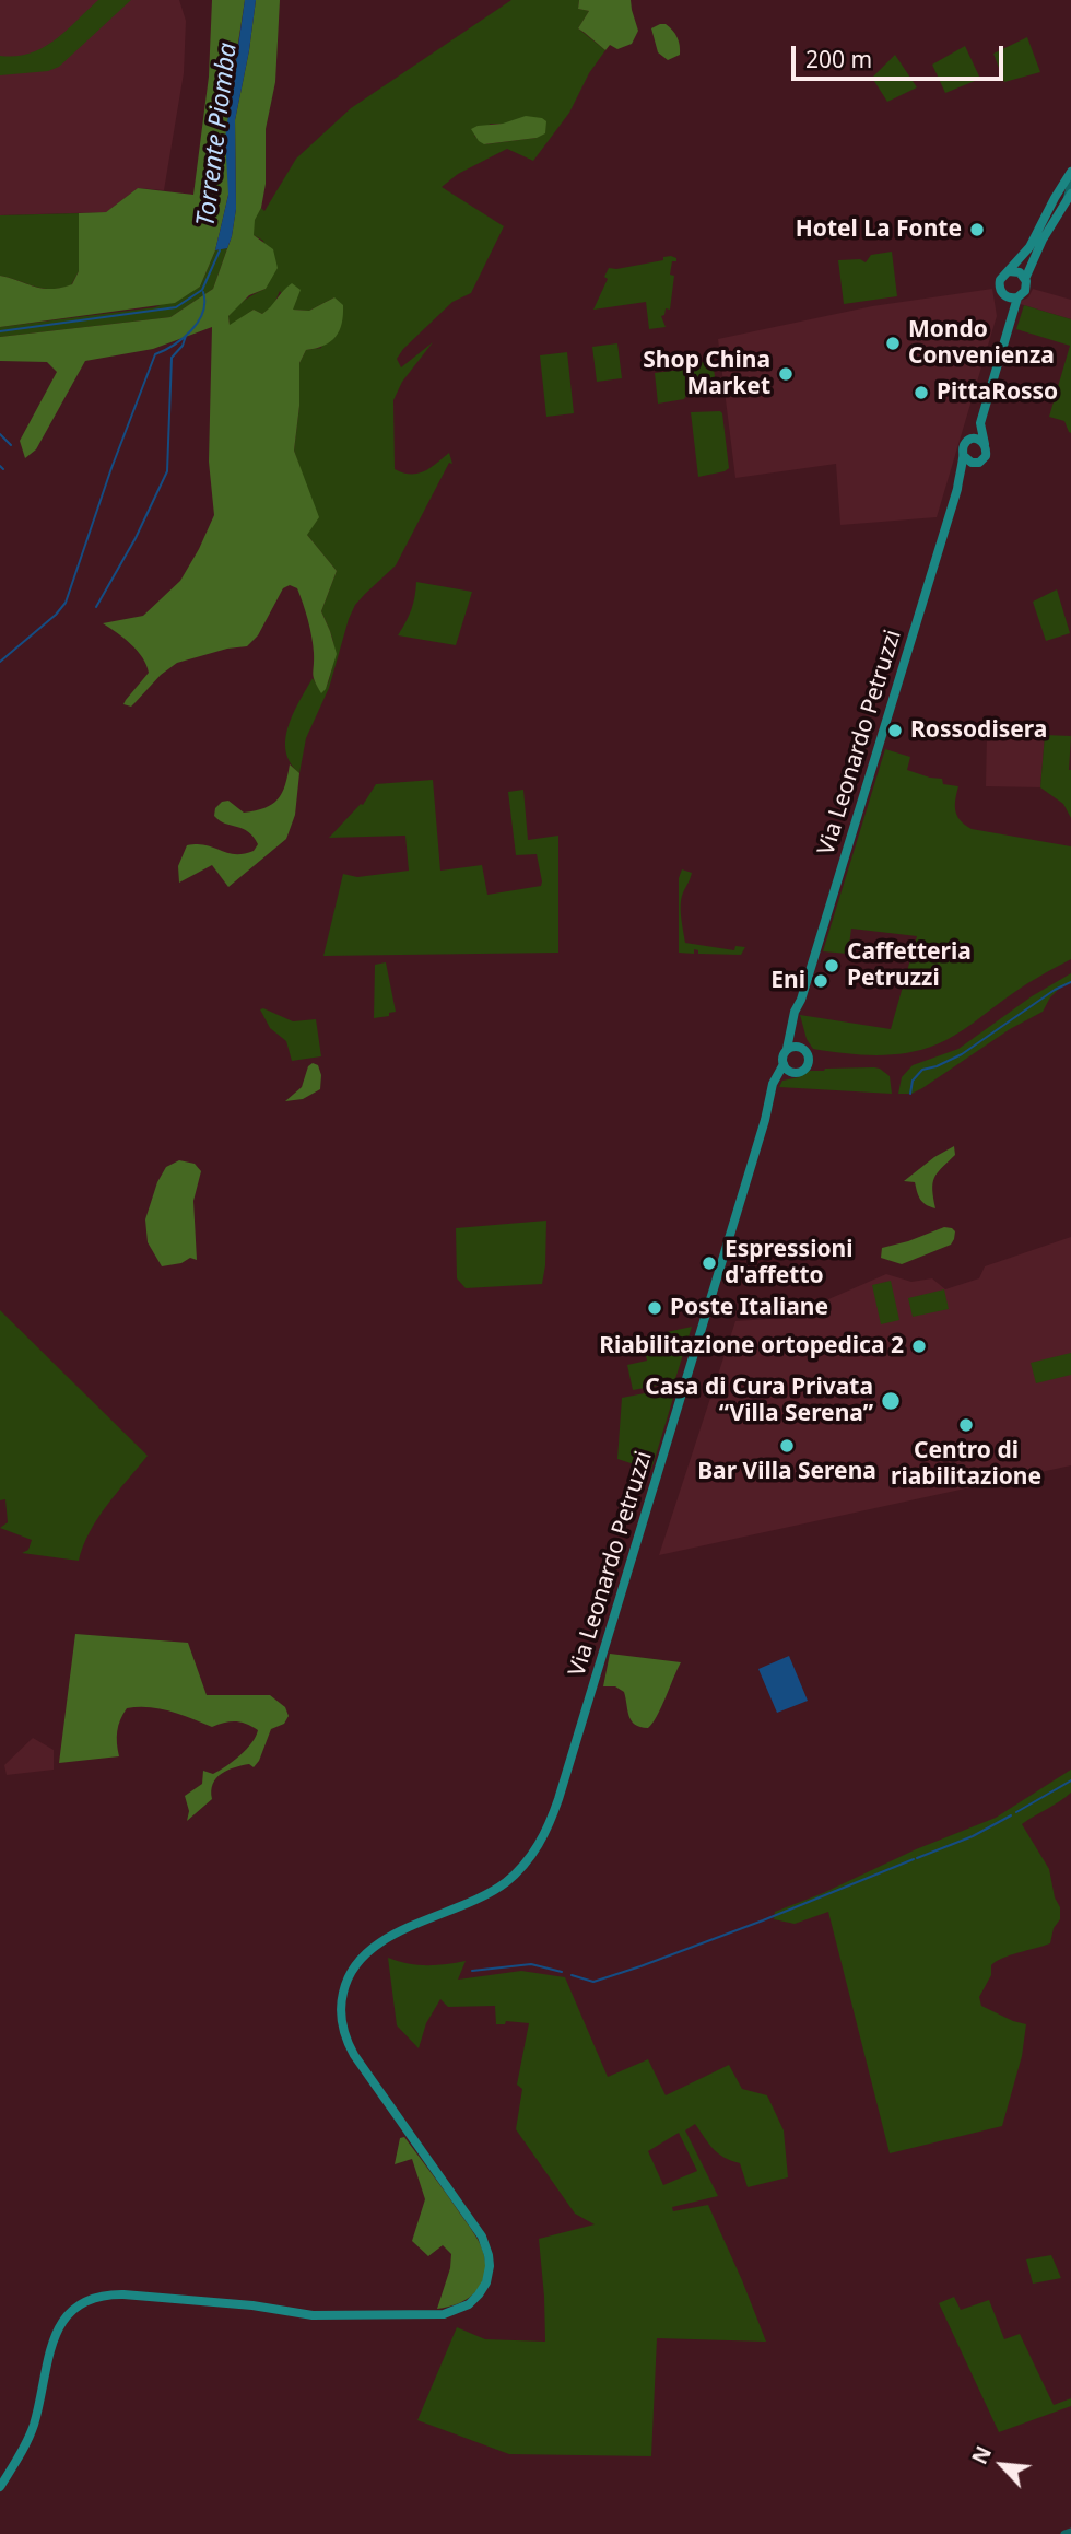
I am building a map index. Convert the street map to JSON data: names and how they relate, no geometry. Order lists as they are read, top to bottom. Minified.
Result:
{"streets":{"main road":["Via Leonardo Petruzzi"]},"water":["Torrente Piomba"],"places":["Hotel La Fonte","Mondo Convenienza","Shop China Market","PittaRosso","Rossodisera","Caffetteria Petruzzi","Eni","Espressioni d'affetto","Poste Italiane","Riabilitazione ortopedica 2","Casa di Cura Privata “Villa Serena”","Centro di riabilitazione","Bar Villa Serena"],"scale_bar":"200 m","north":"top left"}
